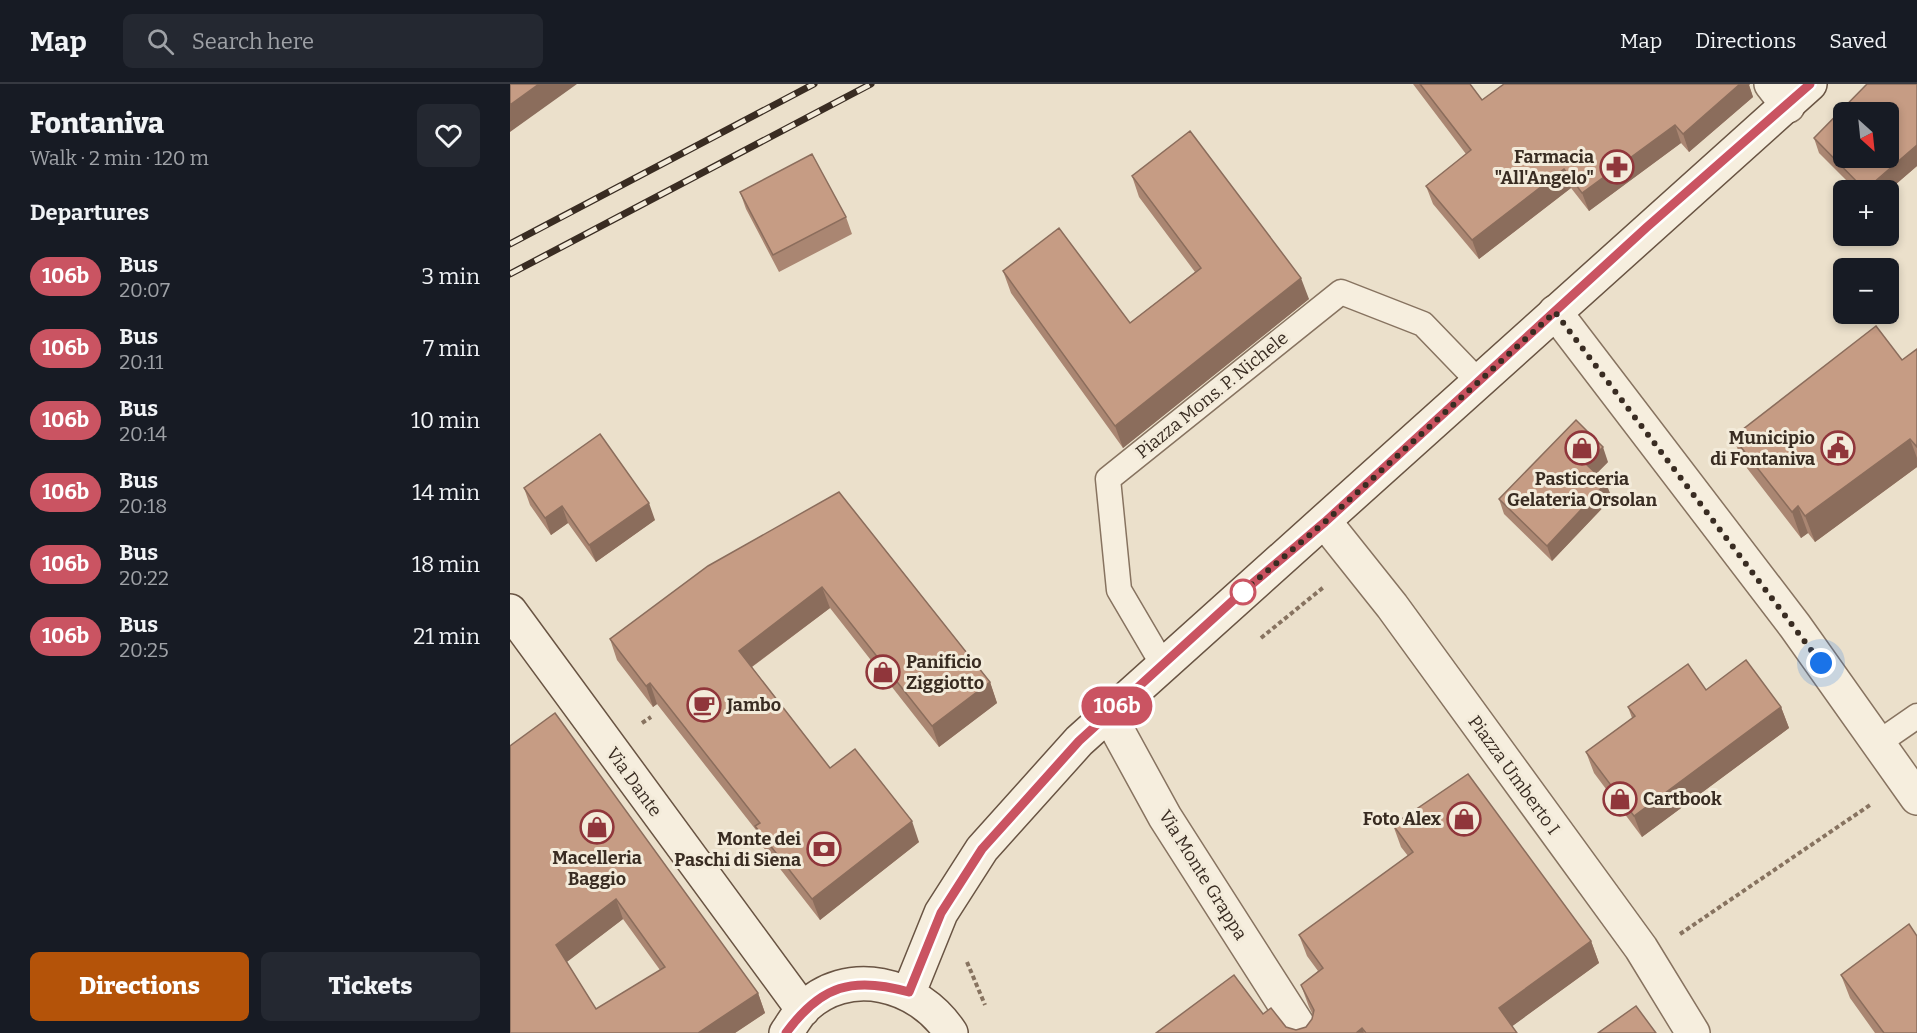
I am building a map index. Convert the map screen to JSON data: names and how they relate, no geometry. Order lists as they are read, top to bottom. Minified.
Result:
{"streets":{"main road":["Piazza Umberto I","Via Dante","Via Monte Grappa"],"lane":["Piazza Mons. P. Nichele"]},"places":{"pharmacy":["Farmacia \"All'Angelo\""],"shop":["Pasticceria Gelateria Orsolan","Panificio Ziggiotto","Cartbook","Foto Alex","Macelleria Baggio"],"public building":["Municipio di Fontaniva"],"cafe":["Jambo"],"bank":["Monte dei Paschi di Siena"]},"lines":["bus line 106b"],"north":"bottom right","page":{"header":"Map","search":"Search here","nav":["Map","Directions","Saved"],"heading":[["Fontaniva","Walk · 2 min · 120 m"],"Departures"],"on_map":"106b","map_buttons":["+","−"],"list":[{"mark":"106b","name":"Bus","note":"20:07","value":"3 min"},{"mark":"106b","name":"Bus","note":"20:11","value":"7 min"},{"mark":"106b","name":"Bus","note":"20:14","value":"10 min"},{"mark":"106b","name":"Bus","note":"20:18","value":"14 min"},{"mark":"106b","name":"Bus","note":"20:22","value":"18 min"},{"mark":"106b","name":"Bus","note":"20:25","value":"21 min"}],"buttons":["Directions","Tickets"]}}
